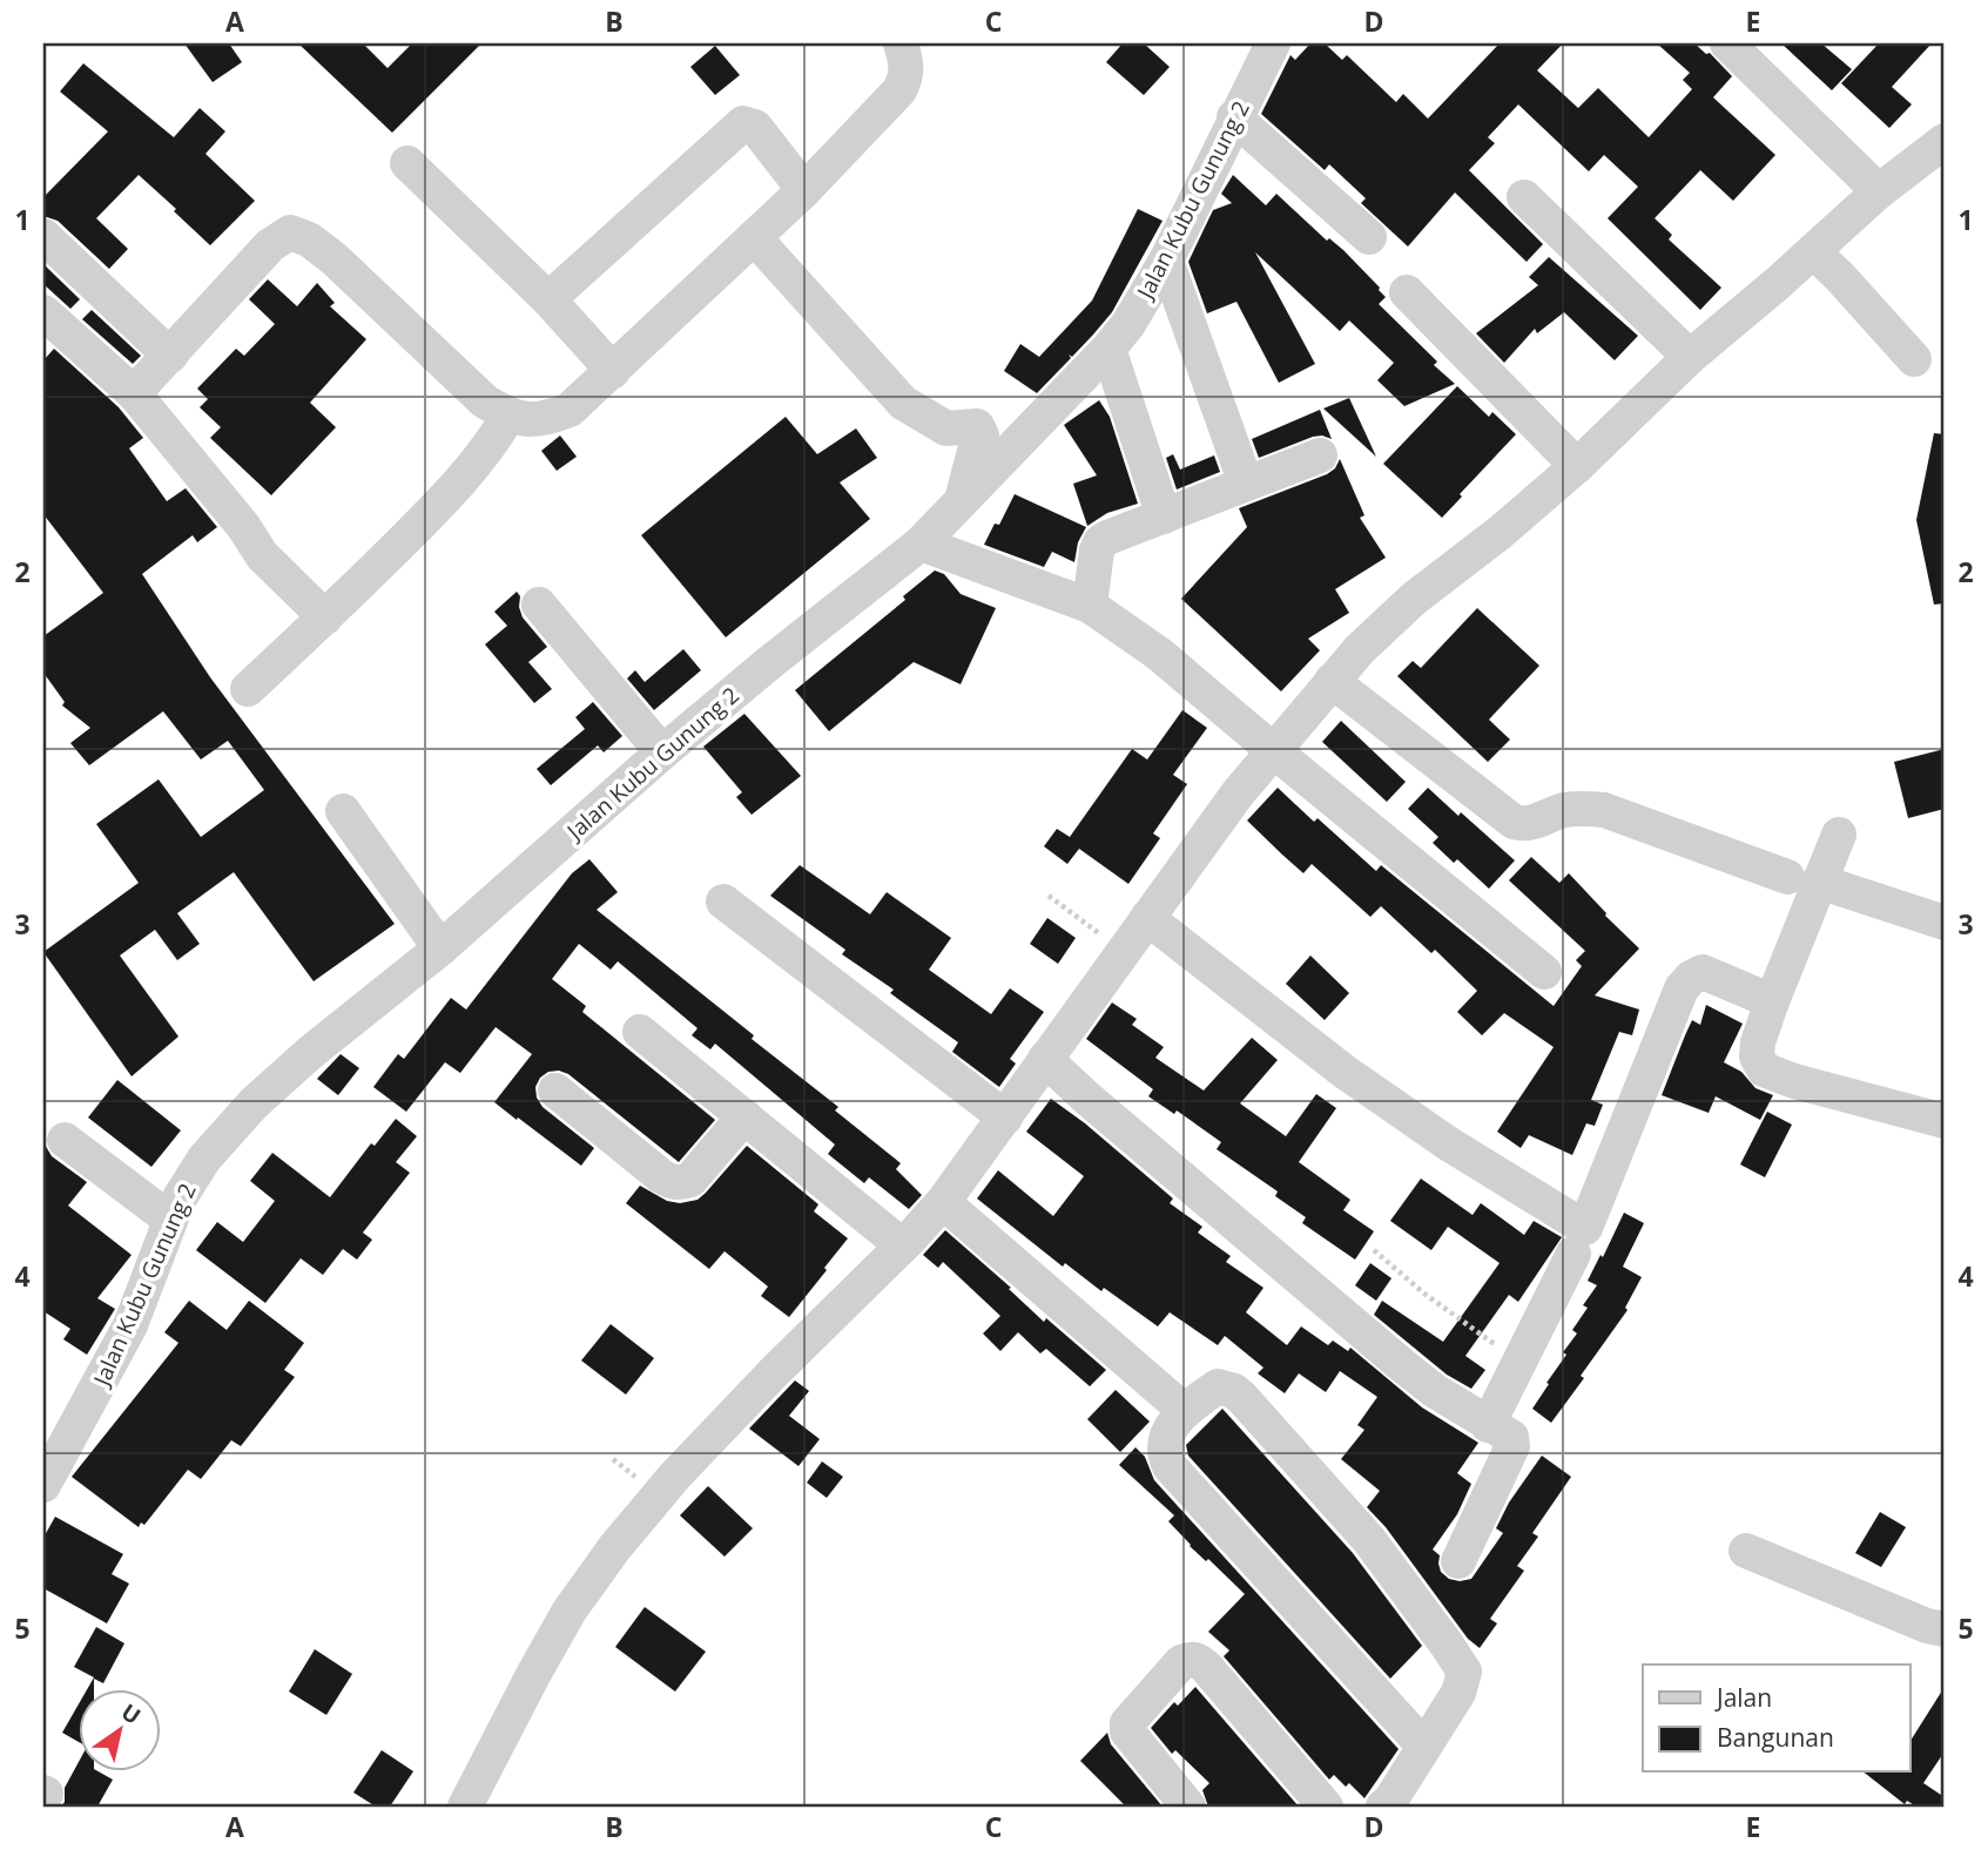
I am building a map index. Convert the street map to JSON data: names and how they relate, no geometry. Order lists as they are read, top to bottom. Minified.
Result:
{"streets":{"street":["Jalan Kubu Gunung 2"]},"legend":["Jalan","Bangunan"],"north":"top right","grid":{"columns":["A","B","C","D","E"],"rows":["1","2","3","4","5"]}}
